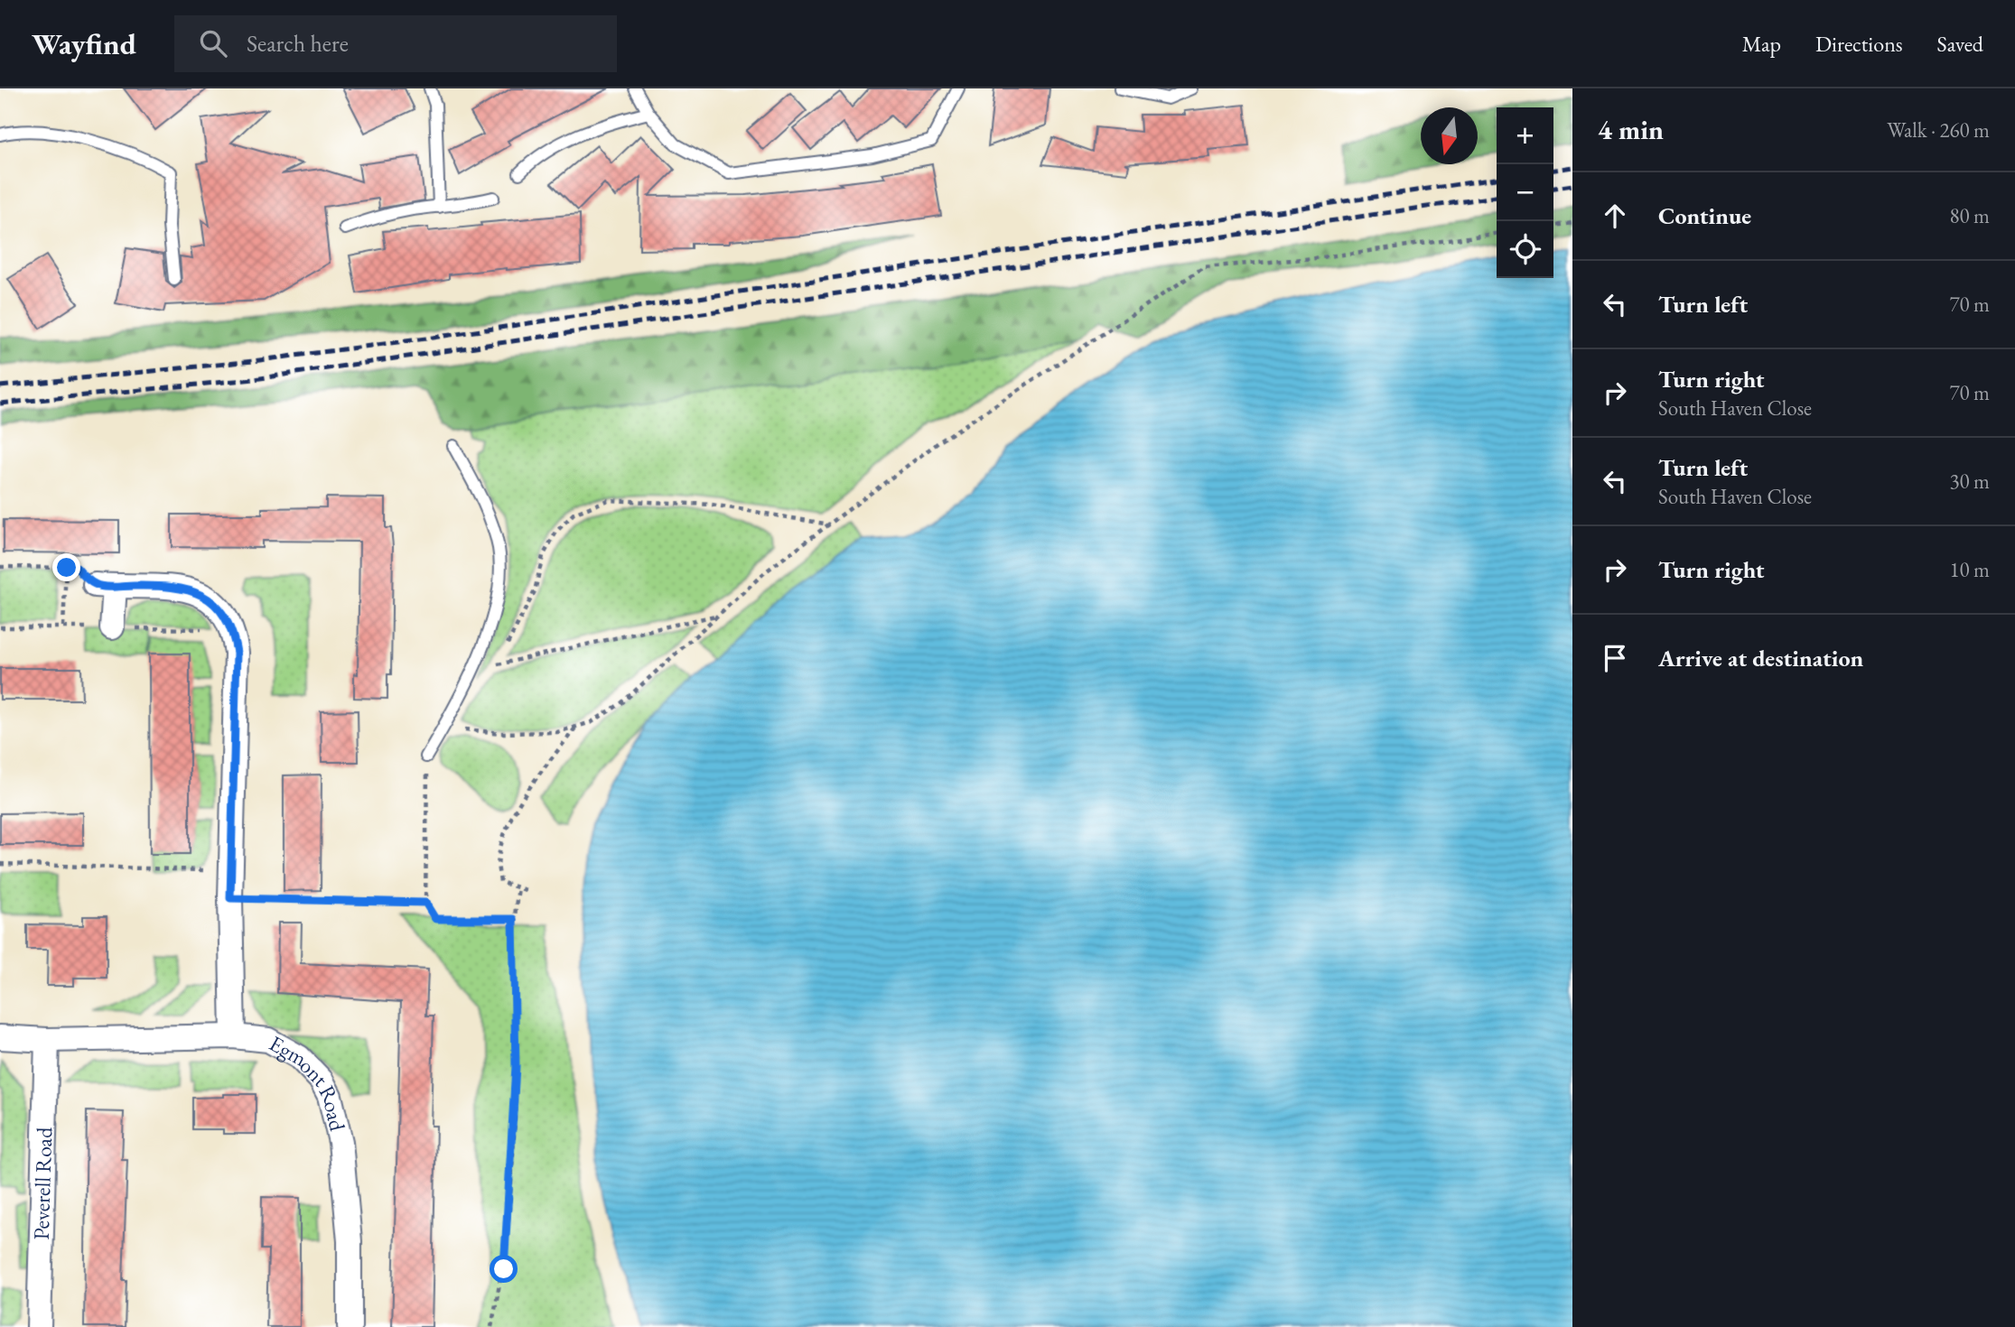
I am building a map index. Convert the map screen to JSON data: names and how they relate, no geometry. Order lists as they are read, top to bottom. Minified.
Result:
{"streets":{"street":["Egmont Road","Peverell Road"]},"crossings":[["Egmont Road","Peverell Road"]],"north":"bottom","page":{"header":"Wayfind","search":"Search here","nav":["Map","Directions","Saved"],"heading":["4 min","Walk · 260 m"],"map_buttons":["+","−"],"list":[["Continue","80 m"],["Turn left","70 m"],["Turn right","South Haven Close","70 m"],["Turn left","South Haven Close","30 m"],["Turn right","10 m"],"Arrive at destination"]}}
